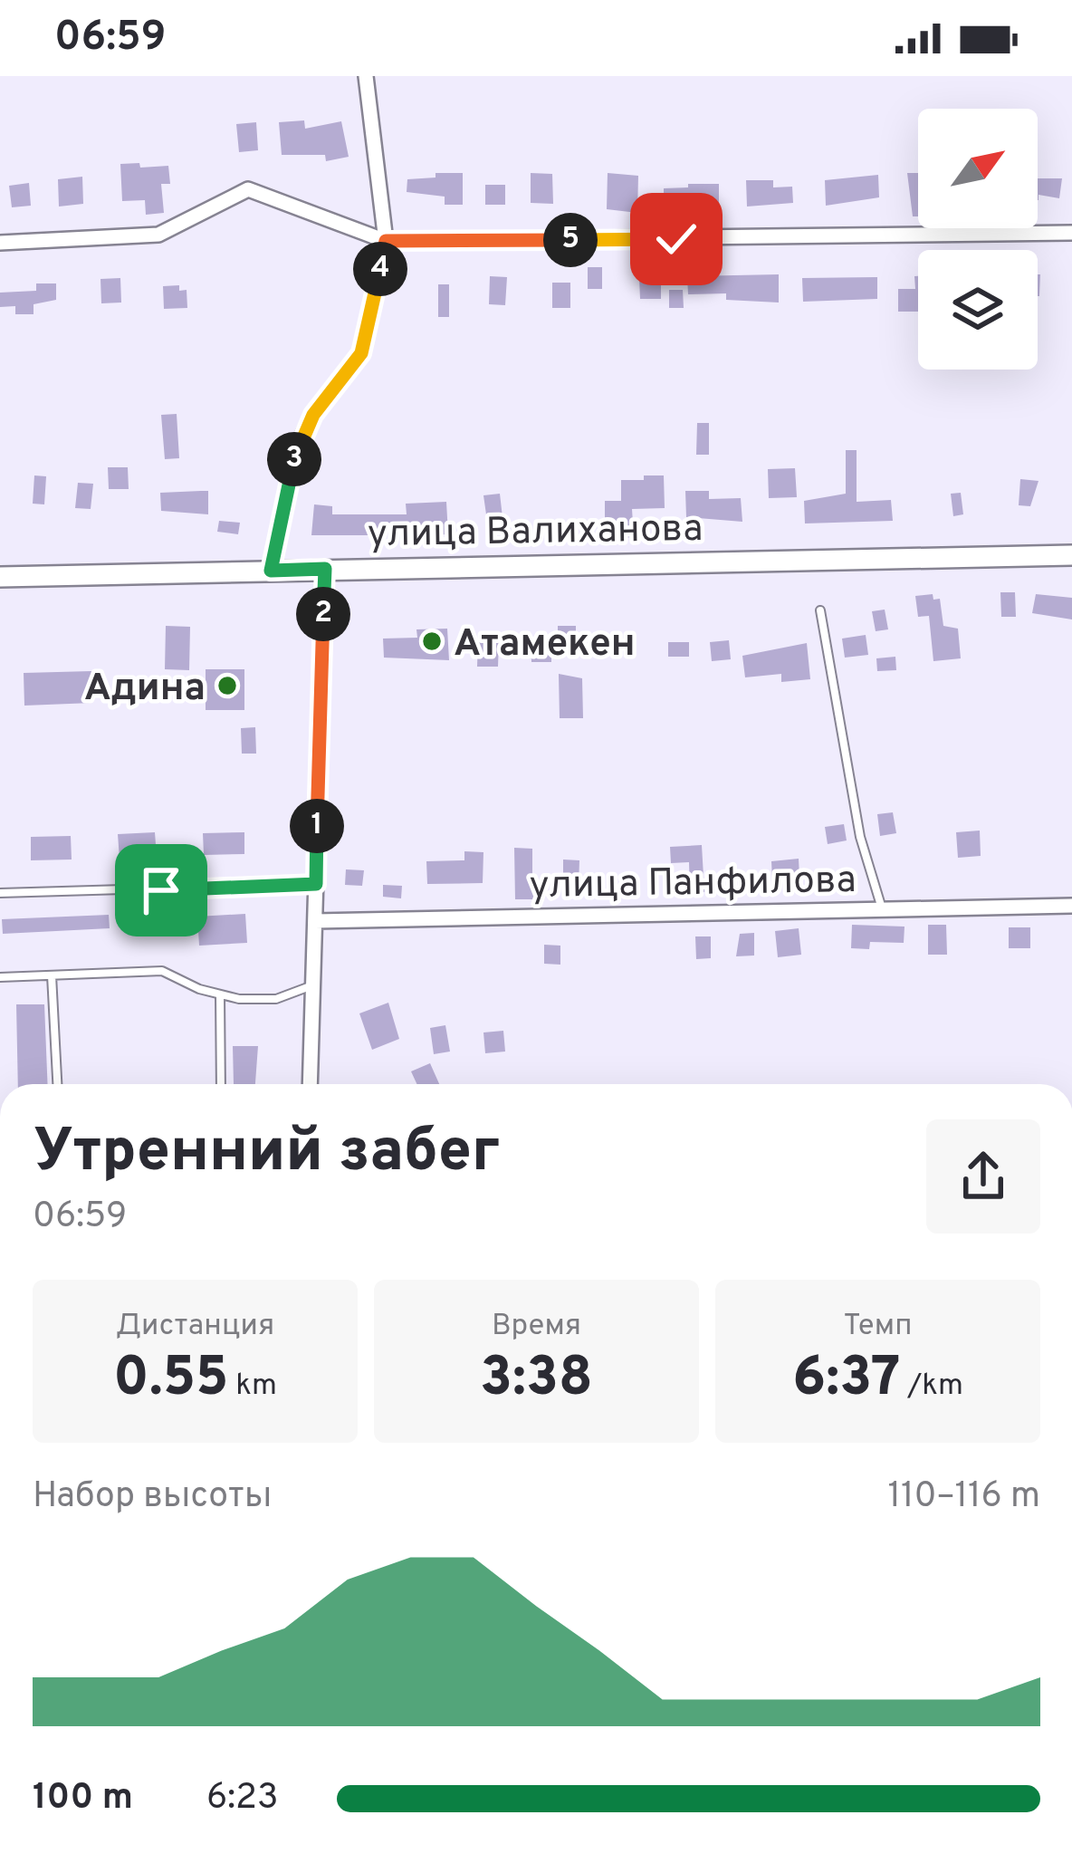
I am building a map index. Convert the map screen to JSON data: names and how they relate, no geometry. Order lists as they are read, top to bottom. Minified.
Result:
{"streets":{"main road":["улица Валиханова"],"street":["улица Панфилова"]},"places":["Атамекен","Адина"],"north":"top right","page":{"status":"06:59","pins":["5","4","3","2","1"],"heading":["Утренний забег","06:59"],"stats":[["Дистанция","0.55 km"],["Время","3:38"],["Темп","6:37 /km"]],"chart":["Набор высоты","110–116 m"],"list":[{"name":"100 m","note":"6:23"}]}}
